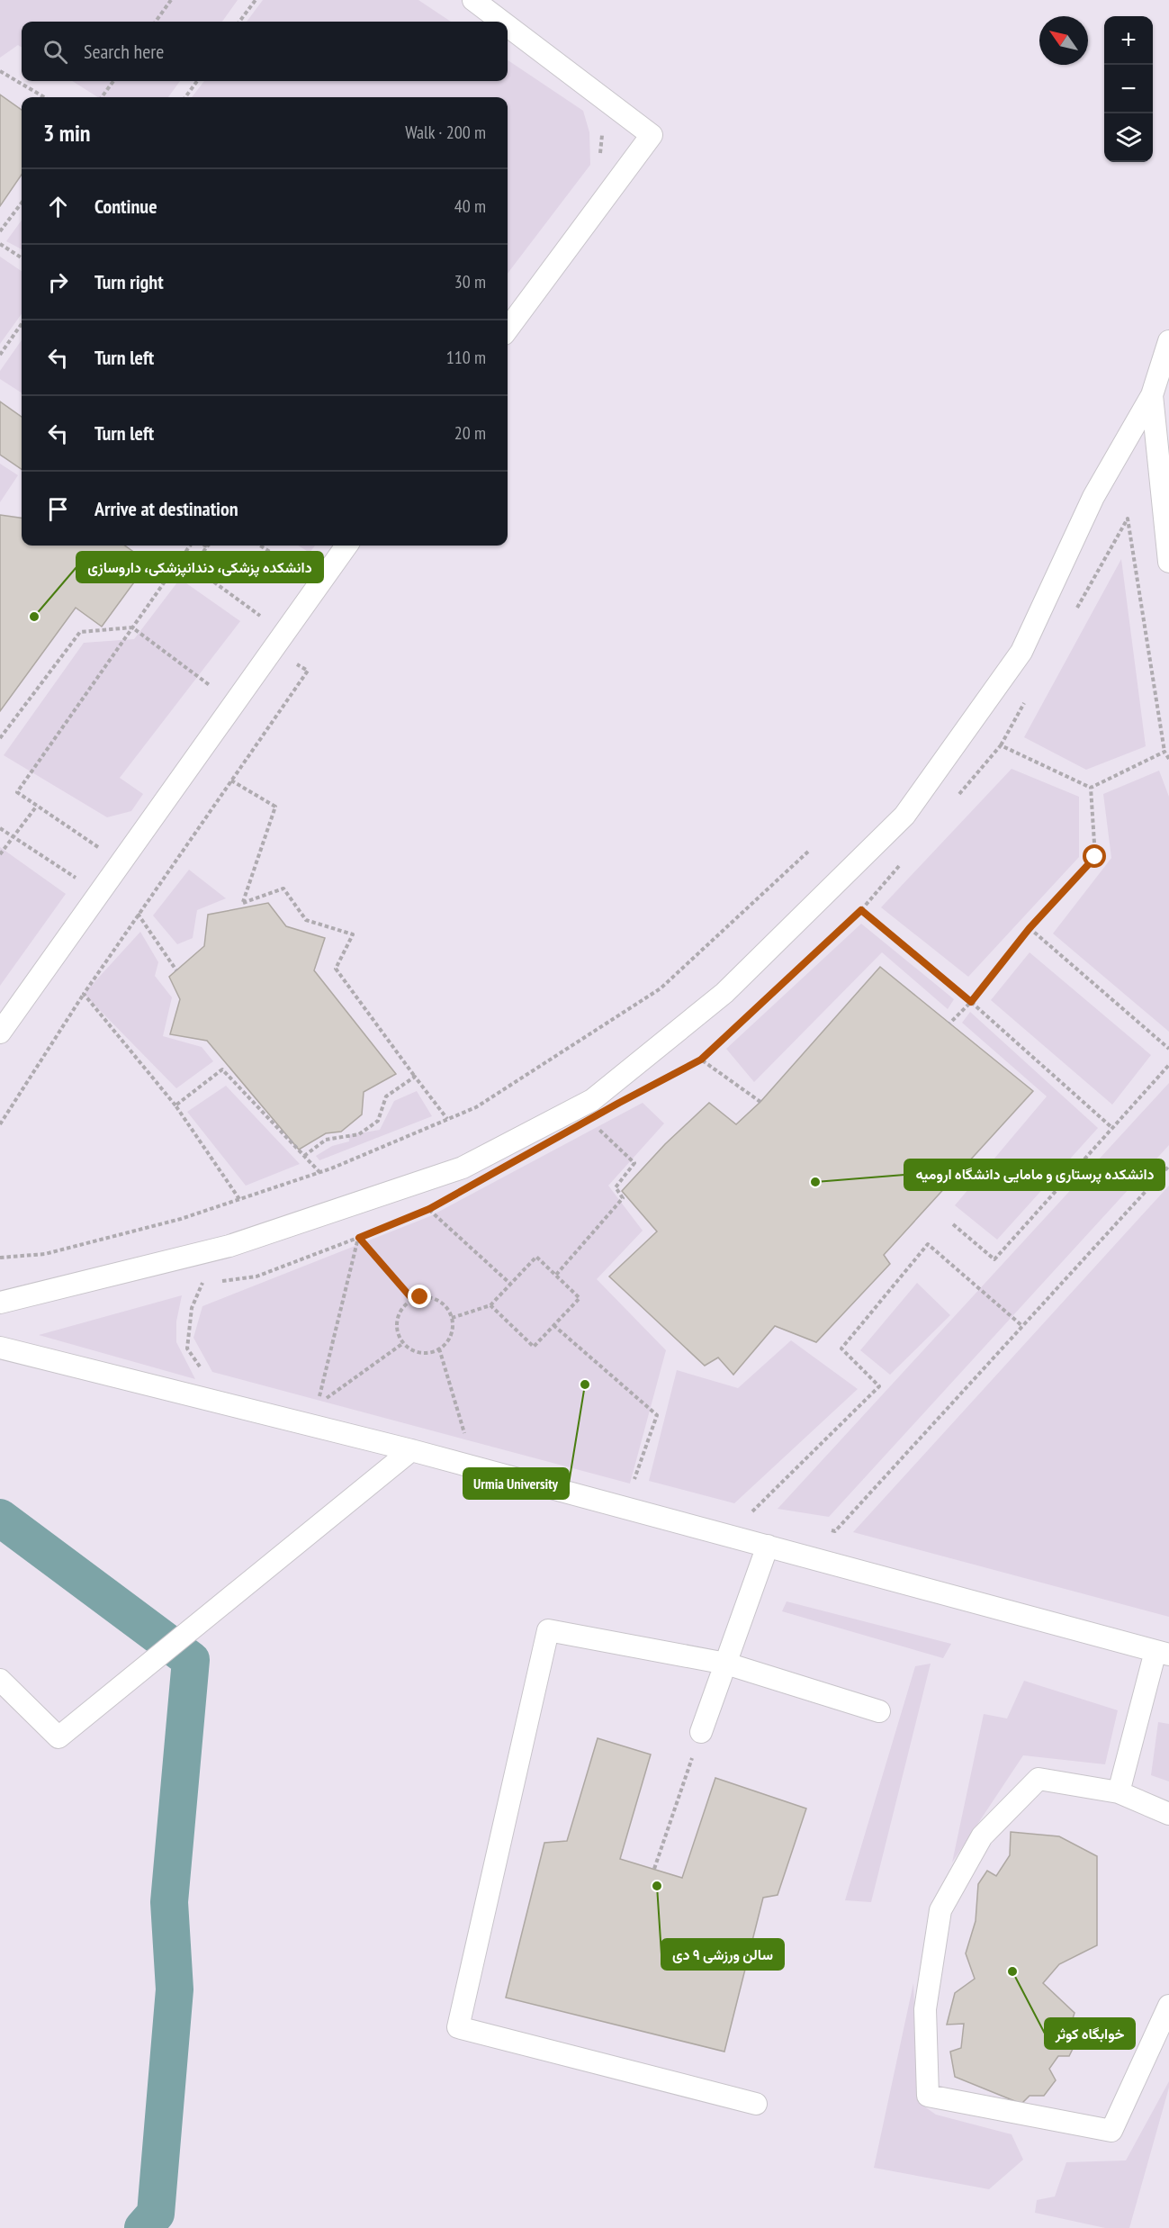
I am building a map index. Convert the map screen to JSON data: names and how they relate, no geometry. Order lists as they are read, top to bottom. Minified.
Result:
{"places":["دانشکده پزشکی، دندانپزشکی، داروسازی","دانشکده پرستاری و مامایی دانشگاه ارومیه","Urmia University","سالن ورزشی ۹ دی","خوابگاه کوثر"],"north":"top left","page":{"map_buttons":["+","−"],"search":"Search here","heading":["3 min","Walk · 200 m"],"list":[["Continue","40 m"],["Turn right","30 m"],["Turn left","110 m"],["Turn left","20 m"],"Arrive at destination"]}}
